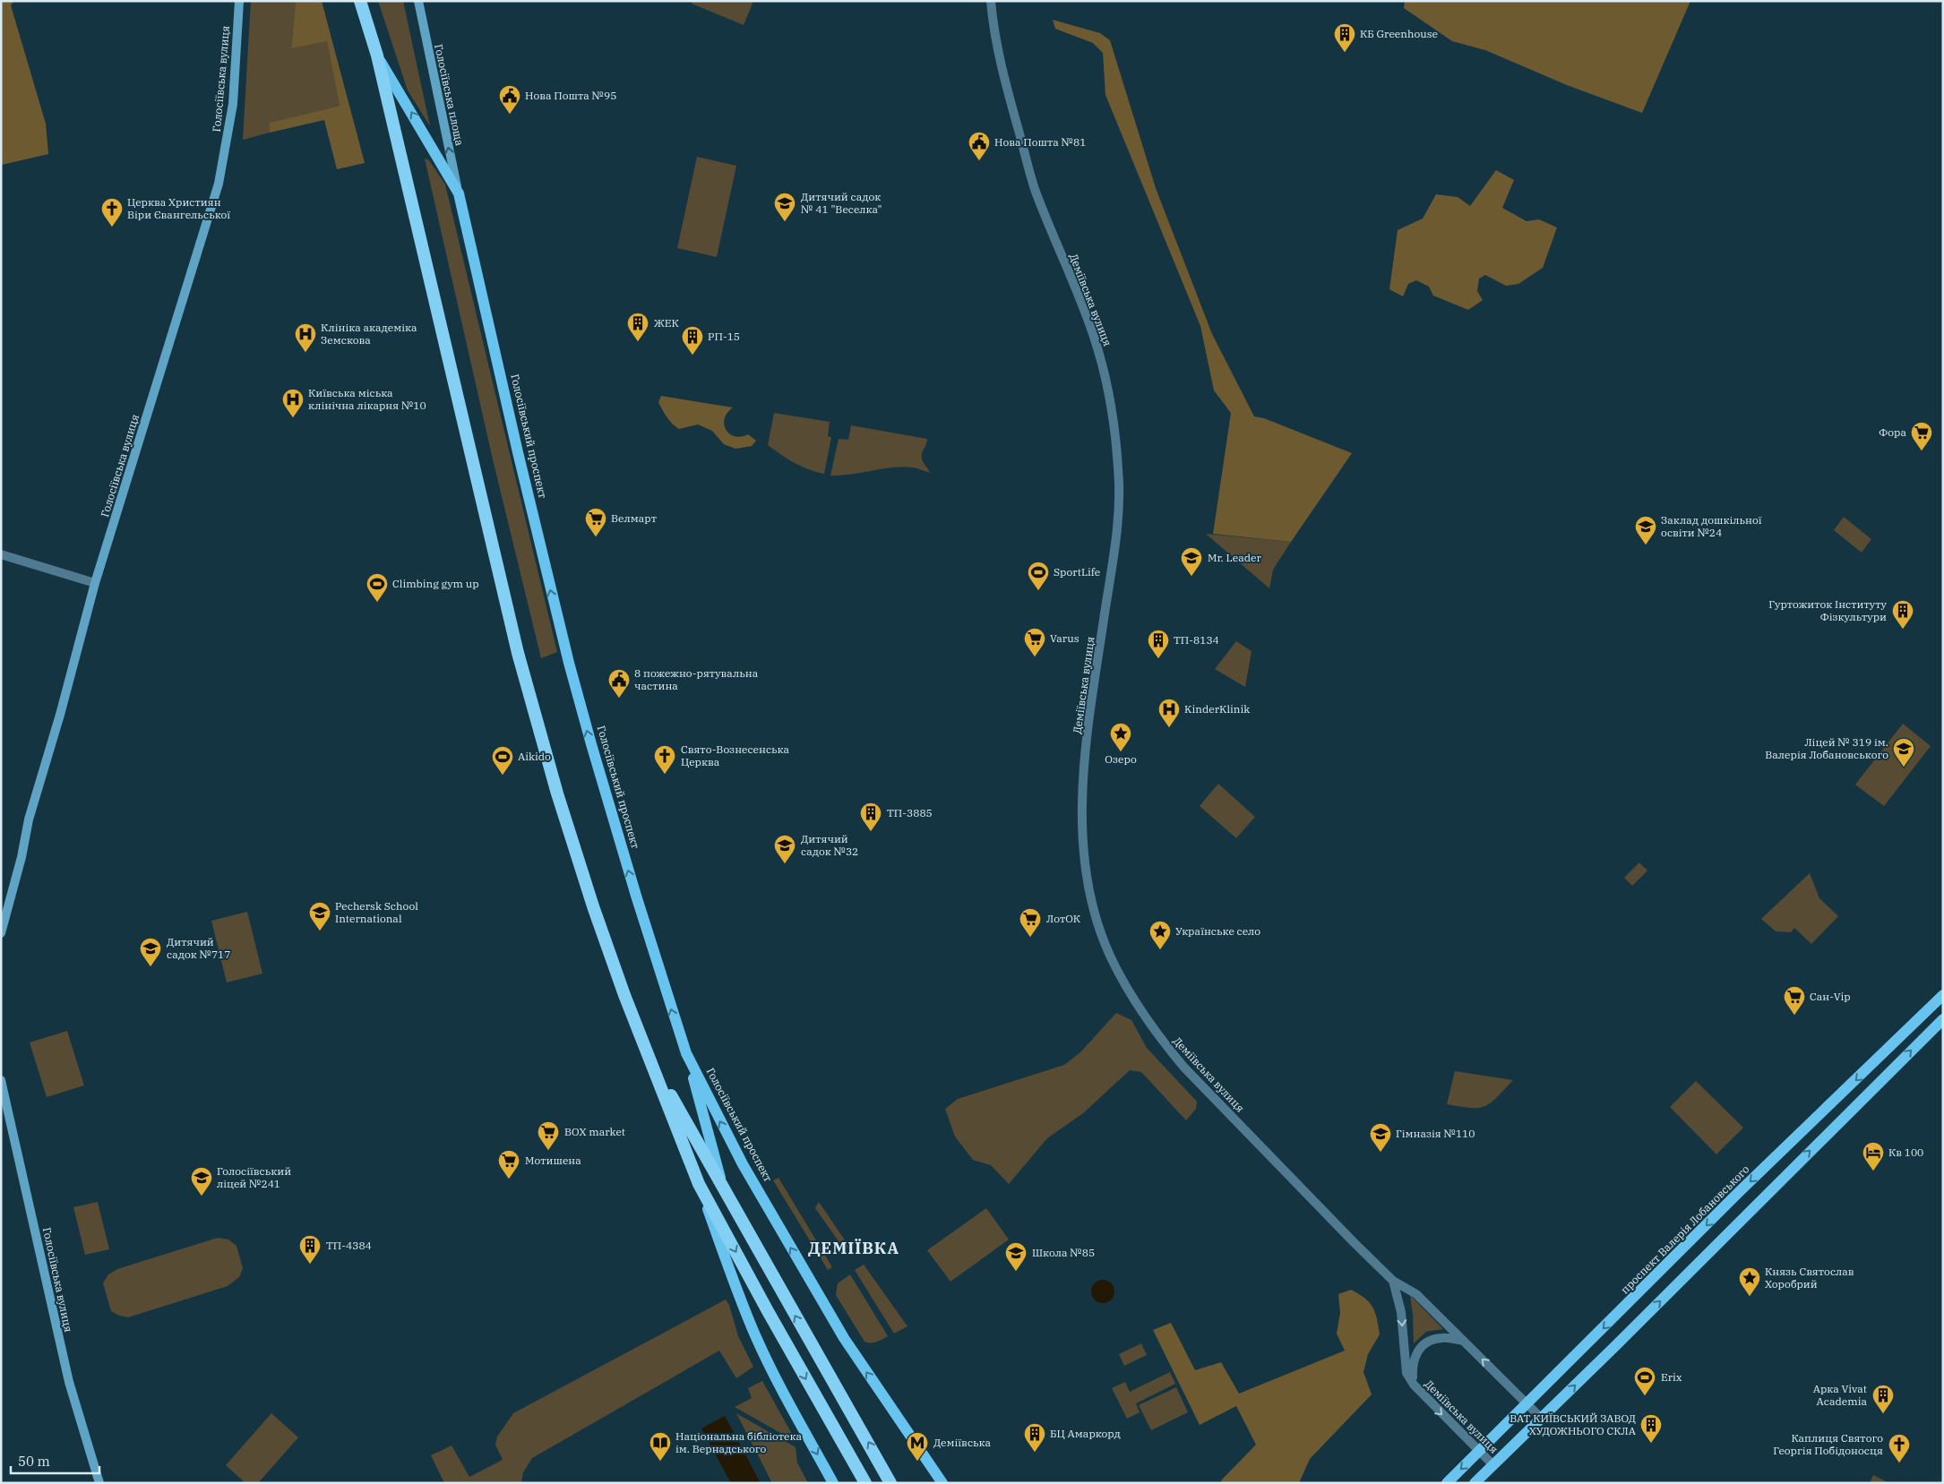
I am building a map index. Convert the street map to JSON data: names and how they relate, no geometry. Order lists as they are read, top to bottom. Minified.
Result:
{"streets":{"highway":["Голосіївський проспект"],"main road":["Голосіївська вулиця","Голосіївська площа","проспект Валерія Лобановського"],"street":["Деміївська вулиця"]},"crossings":[["Голосіївська площа","Голосіївський проспект"],["Деміївська вулиця","проспект Валерія Лобановського"]],"one_way":["Голосіївська площа"],"districts":["ДЕМІЇВКА"],"places":{"building":["КБ Greenhouse","ЖЕК","РП-15","Гуртожиток Інституту Фізкультури","ТП-8134","ТП-3885","ТП-4384","Арка Vivat Academia","ВАТ КИЇВСЬКИЙ ЗАВОД ХУДОЖНЬОГО СКЛА","БЦ Амаркорд"],"public building":["Нова Пошта №95","Нова Пошта №81","8 пожежно-рятувальна частина"],"school or university":["Дитячий садок № 41 \"Веселка\"","Заклад дошкільної освіти №24","Mr. Leader","Ліцей № 319 ім. Валерія Лобановського","Дитячий садок №32","Pechersk School International","Дитячий садок №717","Гімназія №110","Голосіївський ліцей №241","Школа №85"],"church":["Церква Християн Віри Євангельської","Свято-Вознесенська Церква","Каплиця Святого Георгія Побідоносця"],"hospital":["Клініка академіка Земскова","Київська міська клінічна лікарня №10","KinderKlinik"],"supermarket":["Фора","Велмарт","Varus","ЛотОК","Сан-Vip","BOX market","Мотишена"],"sports":["SportLife","Climbing gym up","Aikido","Erix"],"place":["Озеро","Українське село","Князь Святослав Хоробрий"],"hotel":["Кв 100"],"library":["Національна бібліотека ім. Вернадського"],"metro station":["Деміївська"]},"scale_bar":"50 m"}
